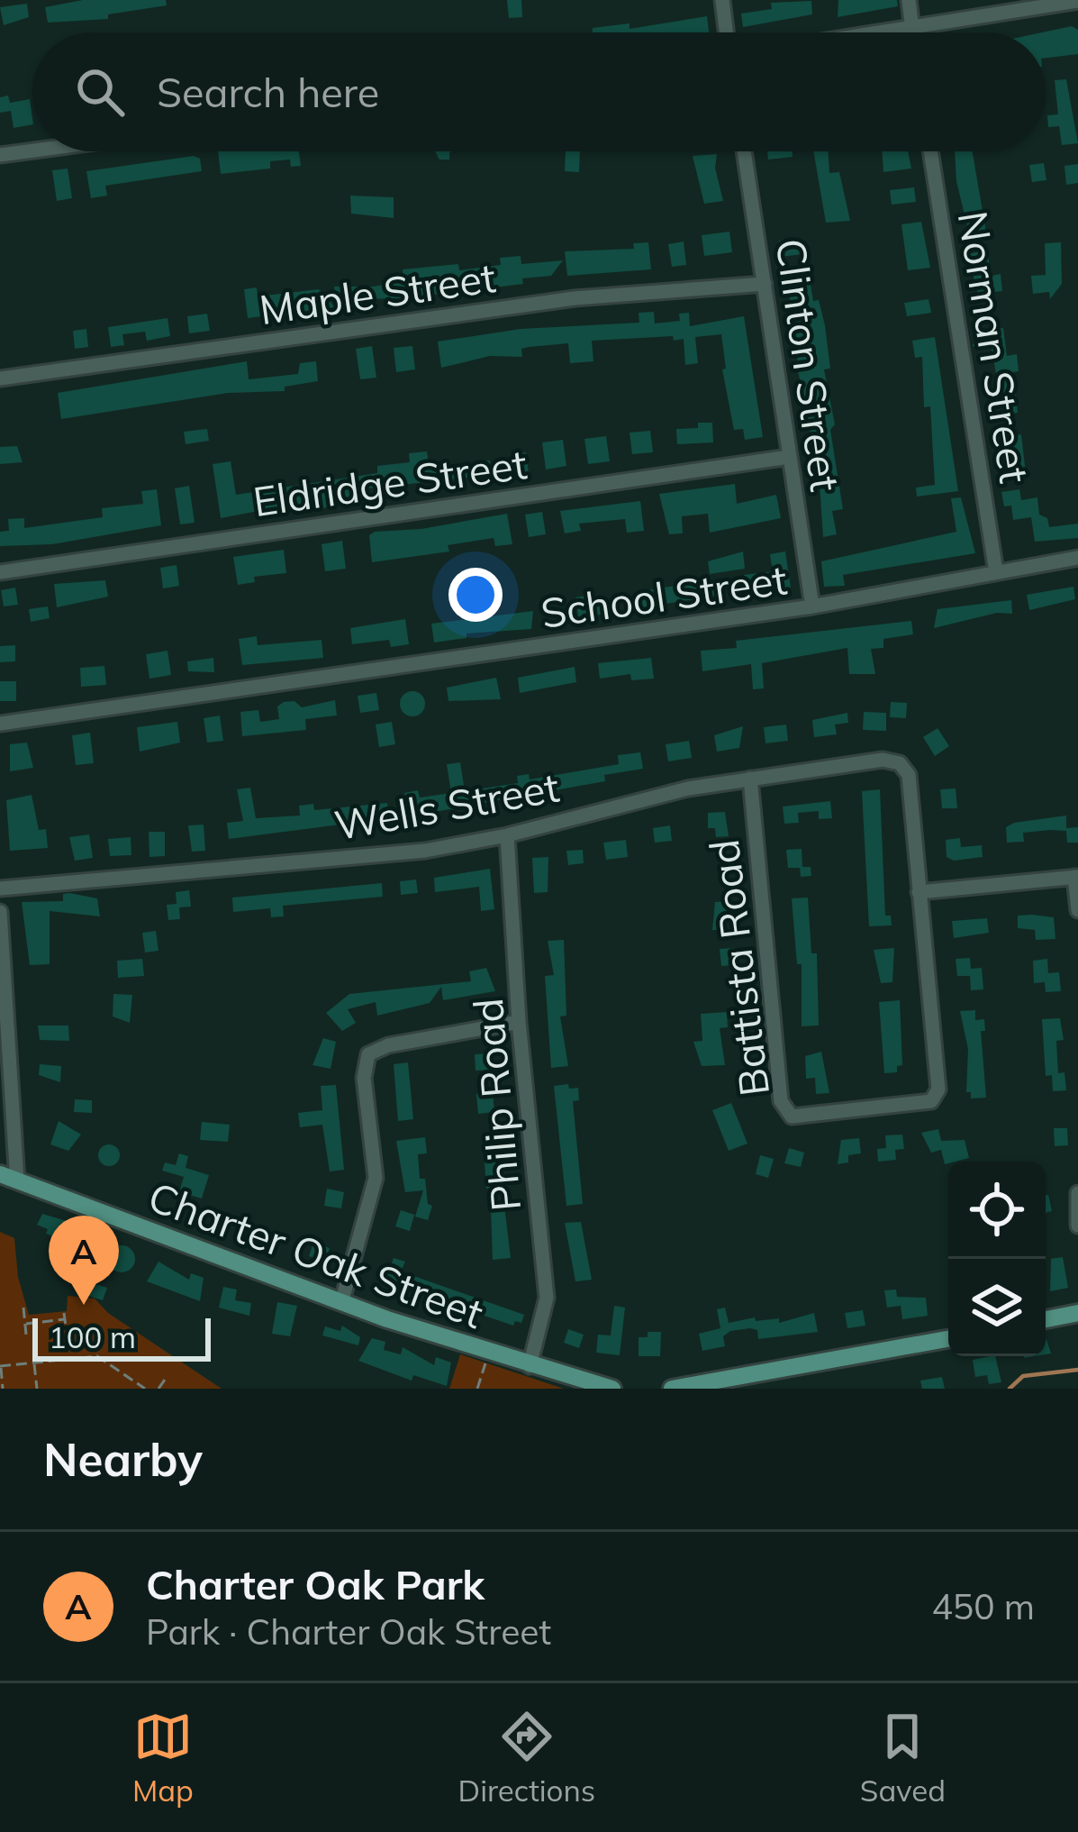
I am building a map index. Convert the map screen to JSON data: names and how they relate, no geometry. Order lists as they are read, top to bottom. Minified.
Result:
{"streets":{"main road":["Charter Oak Street"],"street":["Maple Street","Norman Street","Clinton Street","Eldridge Street","School Street","Wells Street","Battista Road","Philip Road"]},"crossings":[["Maple Street","Clinton Street"],["Norman Street","School Street"],["Clinton Street","Eldridge Street"],["Clinton Street","School Street"],["Wells Street","Battista Road"],["Wells Street","Philip Road"],["Philip Road","Charter Oak Street"]],"scale_bar":"100 m","page":{"search":"Search here","pins":"A","scale":"100 m","heading":"Nearby","list":[{"mark":"A","name":"Charter Oak Park","note":"Park · Charter Oak Street","value":"450 m"}],"nav":["Map","Directions","Saved"]}}
